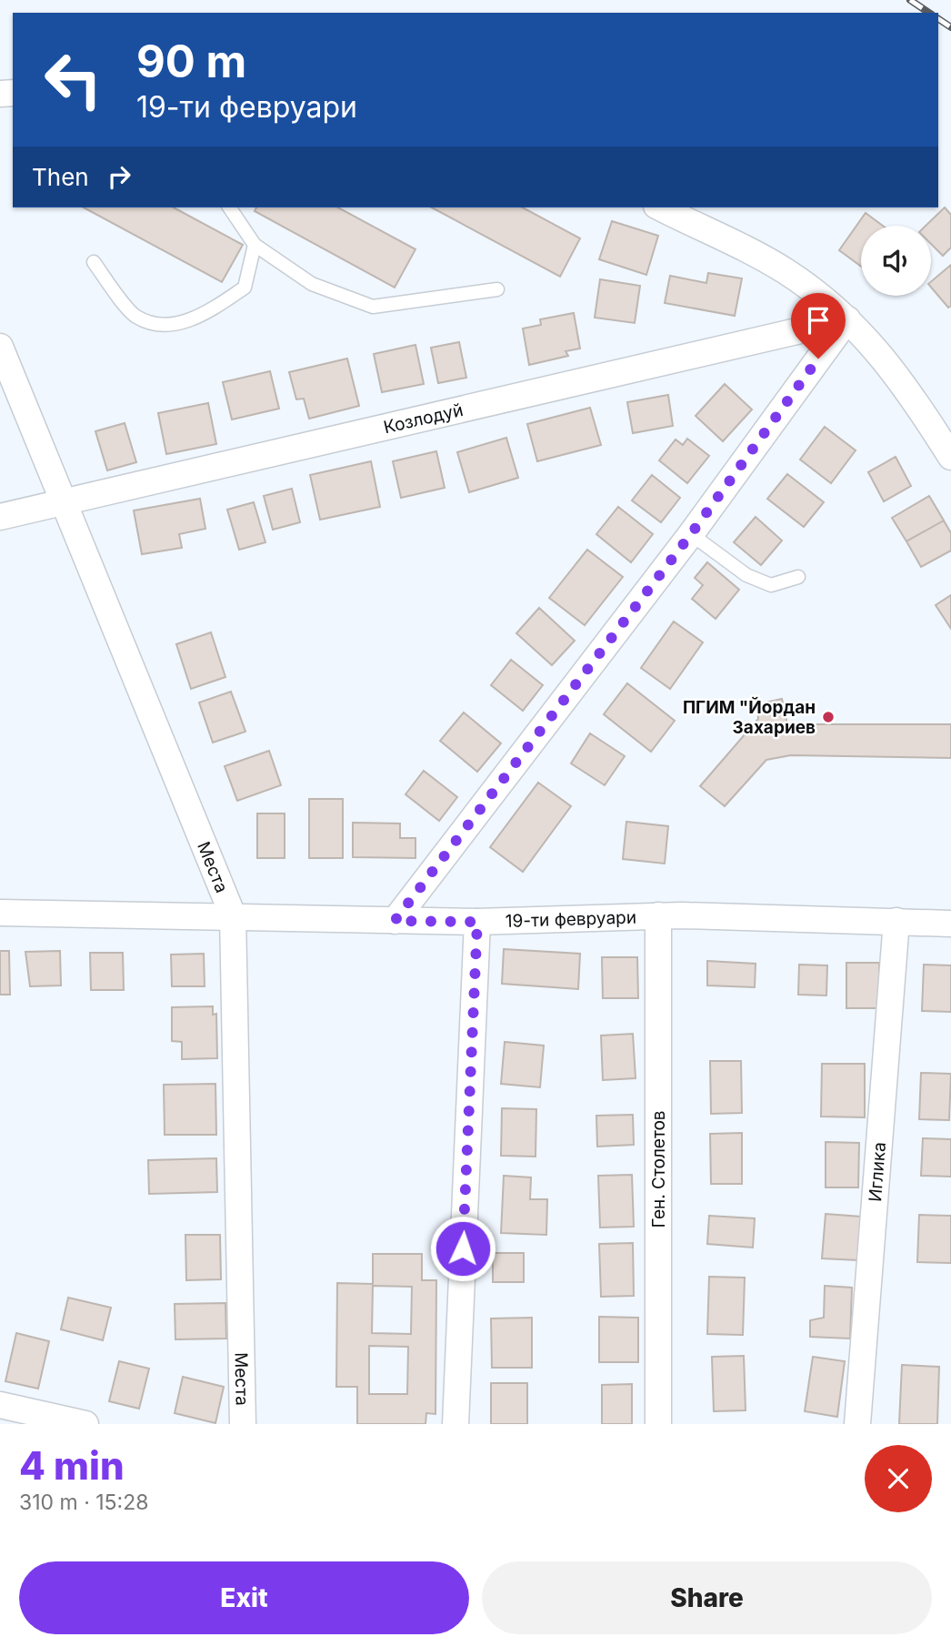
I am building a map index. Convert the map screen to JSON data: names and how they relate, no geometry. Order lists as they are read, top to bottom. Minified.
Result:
{"streets":{"street":["Козлодуй","Места","19-ти февруари","Ген. Столетов","Иглика"]},"crossings":[["Козлодуй","Места"],["Места","19-ти февруари"],["19-ти февруари","Ген. Столетов"],["19-ти февруари","Иглика"]],"places":["ПГИМ \"Йордан Захариев"],"page":{"turn":["90 m","19-ти февруари"],"then":"Then","heading":["4 min","310 m · 15:28"],"buttons":["Exit","Share"]}}
